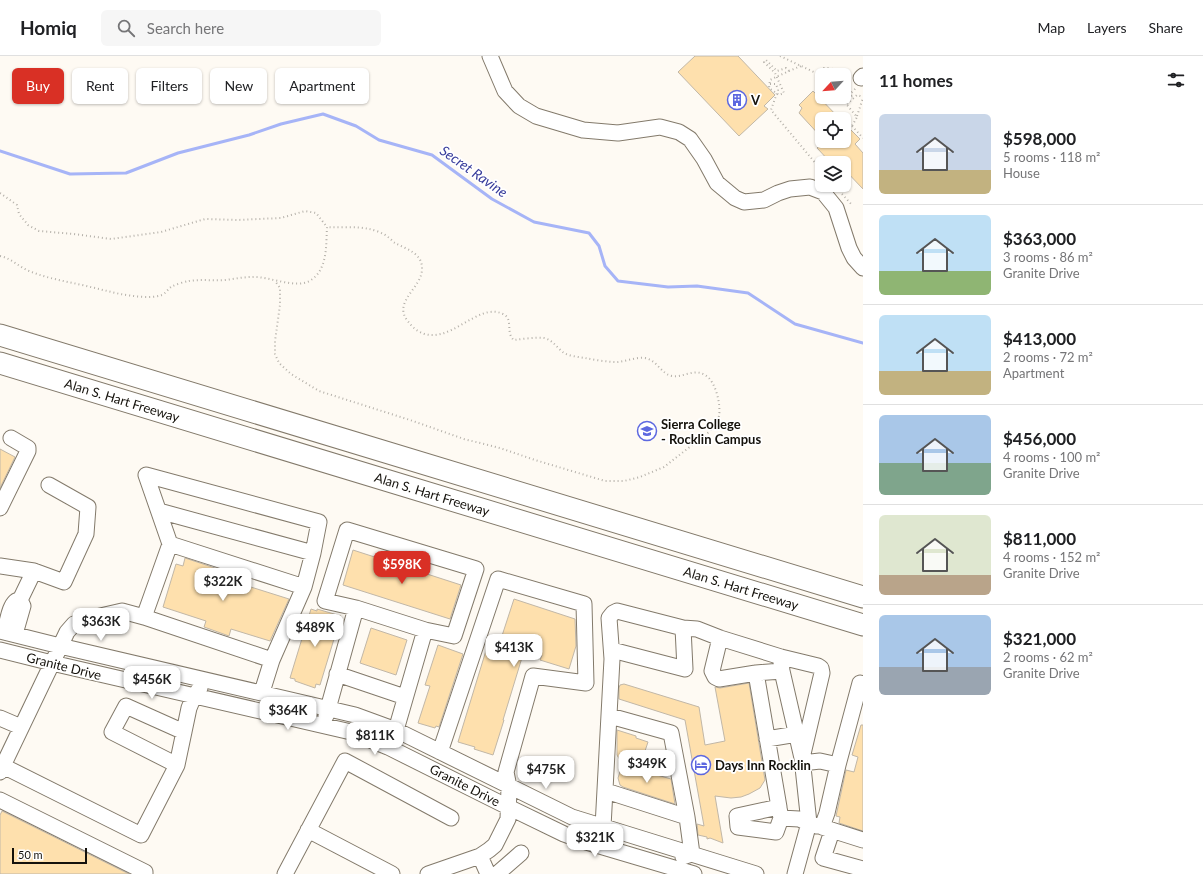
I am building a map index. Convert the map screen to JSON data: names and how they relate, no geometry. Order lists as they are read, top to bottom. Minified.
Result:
{"streets":{"highway":["Alan S. Hart Freeway"],"street":["Granite Drive"]},"water":["Secret Ravine"],"places":{"building":["V"],"school or university":["Sierra College - Rocklin Campus"],"hotel":["Days Inn Rocklin"]},"scale_bar":"50 m","north":"bottom left","page":{"header":"Homiq","search":"Search here","nav":["Map","Layers","Share"],"heading":"11 homes","chip":["Buy","Rent","Filters","New","Apartment"],"list":[{"name":"$598,000","note":"5 rooms · 118 m² · House"},{"name":"$363,000","note":"3 rooms · 86 m² · Granite Drive"},{"name":"$413,000","note":"2 rooms · 72 m² · Apartment"},{"name":"$456,000","note":"4 rooms · 100 m² · Granite Drive"},{"name":"$811,000","note":"4 rooms · 152 m² · Granite Drive"},{"name":"$321,000","note":"2 rooms · 62 m² · Granite Drive"}],"price":["$598K","$322K","$363K","$489K","$413K","$456K","$364K","$811K","$349K","$475K","$321K"],"scale":"50 m"}}
